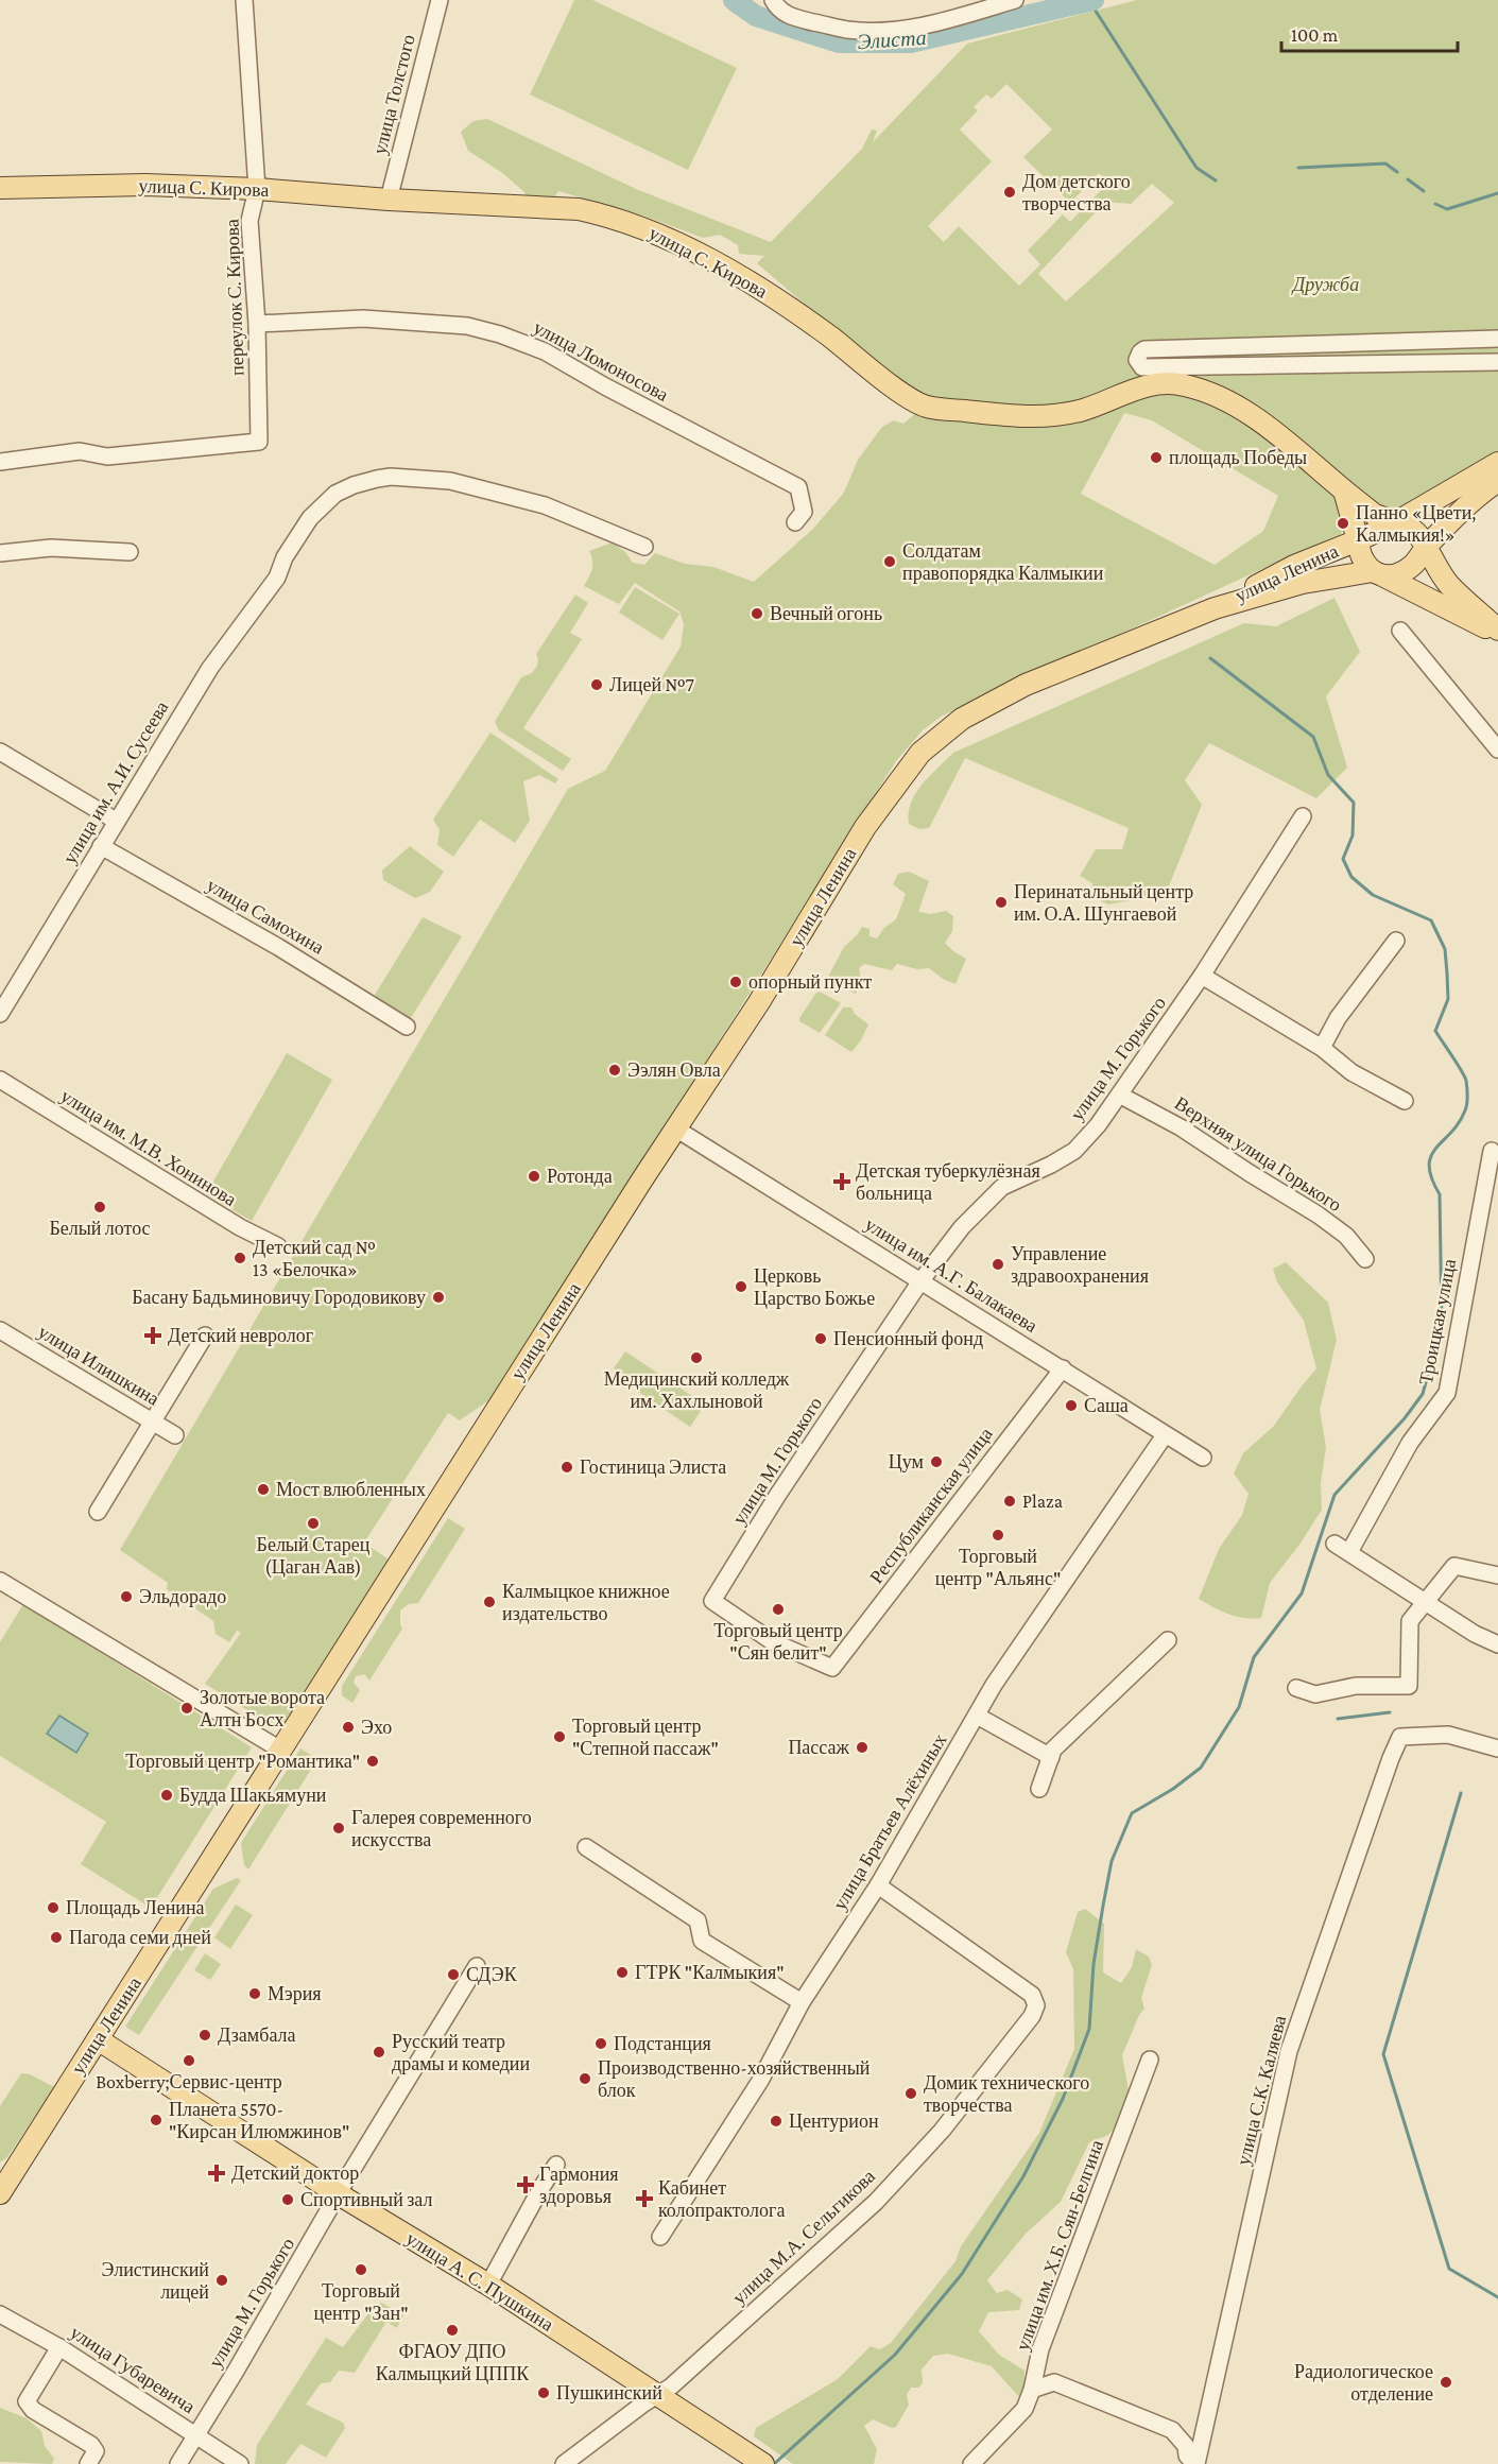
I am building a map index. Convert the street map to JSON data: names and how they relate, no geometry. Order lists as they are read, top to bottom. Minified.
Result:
{"streets":{"main road":["улица С. Кирова","улица Ленина","улица А. С. Пушкина"],"street":["улица Толстого","переулок С. Кирова","улица Ломоносова","улица им. А.И. Сусеева","улица Самохина","улица М. Горького","улица им. М.В. Хонинова","Верхняя улица Горького","улица им. А.Г. Балакаева","Троицкая улица","улица Илишкина","Республиканская улица","улица Братьев Алёхиных","улица С.К. Каляева","улица М.А. Сельгикова","улица им. Х.Б. Сян-Белгина","улица Губаревича"]},"crossings":[["улица Толстого","улица С. Кирова"],["улица С. Кирова","переулок С. Кирова"],["улица С. Кирова","улица Ленина"],["переулок С. Кирова","улица Ломоносова"],["улица Ленина","улица им. А.Г. Балакаева"],["улица Ленина","улица А. С. Пушкина"],["улица им. А.И. Сусеева","улица Самохина"],["улица М. Горького","Верхняя улица Горького"],["улица М. Горького","улица им. А.Г. Балакаева"],["улица М. Горького","Республиканская улица"],["улица М. Горького","улица А. С. Пушкина"],["улица М. Горького","улица Губаревича"],["улица им. А.Г. Балакаева","Республиканская улица"],["улица им. А.Г. Балакаева","улица Братьев Алёхиных"],["улица Братьев Алёхиных","улица М.А. Сельгикова"],["улица М.А. Сельгикова","улица А. С. Пушкина"]],"water":["Элиста"],"parks":["Дружба"],"places":{"other":["Дом детского творчества","площадь Победы","Панно «Цвети, Калмыкия!»","Солдатам правопорядка Калмыкии","Вечный огонь","Лицей №7","Перинатальный центр им. О.А. Шунгаевой","опорный пункт","Ээлян Овла","Ротонда","Белый лотос","Детский сад № 13 «Белочка»","Управление здравоохранения","Церковь Царство Божье","Басану Бадьминовичу Городовикову","Пенсионный фонд","Медицинский колледж им. Хахлыновой","Саша","Цум","Гостиница Элиста","Мост влюбленных","Plaza","Белый Старец (Цаган Аав)","Торговый центр \"Альянс\"","Эльдорадо","Калмыцкое книжное издательство","Торговый центр \"Сян белит\"","Золотые ворота Алтн Босх","Эхо","Торговый центр \"Степной пассаж\"","Пассаж","Торговый центр \"Романтика\"","Будда Шакьямуни","Галерея современного искусства","Площадь Ленина","Пагода семи дней","ГТРК \"Калмыкия\"","СДЭК","Мэрия","Дзамбала","Подстанция","Русский театр драмы и комедии","Boxberry;Сервис-центр","Производственно-хозяйственный блок","Домик технического творчества","Планета 5570- \"Кирсан Илюмжинов\"","Центурион","Спортивный зал","Торговый центр \"Зан\"","Элистинский лицей","ФГАОУ ДПО Калмыцкий ЦППК","Радиологическое отделение","Пушкинский"],"health":["Детская туберкулёзная больница","Детский невролог","Детский доктор","Гармония здоровья","Кабинет колопрактолога"]},"scale_bar":"100 m"}
